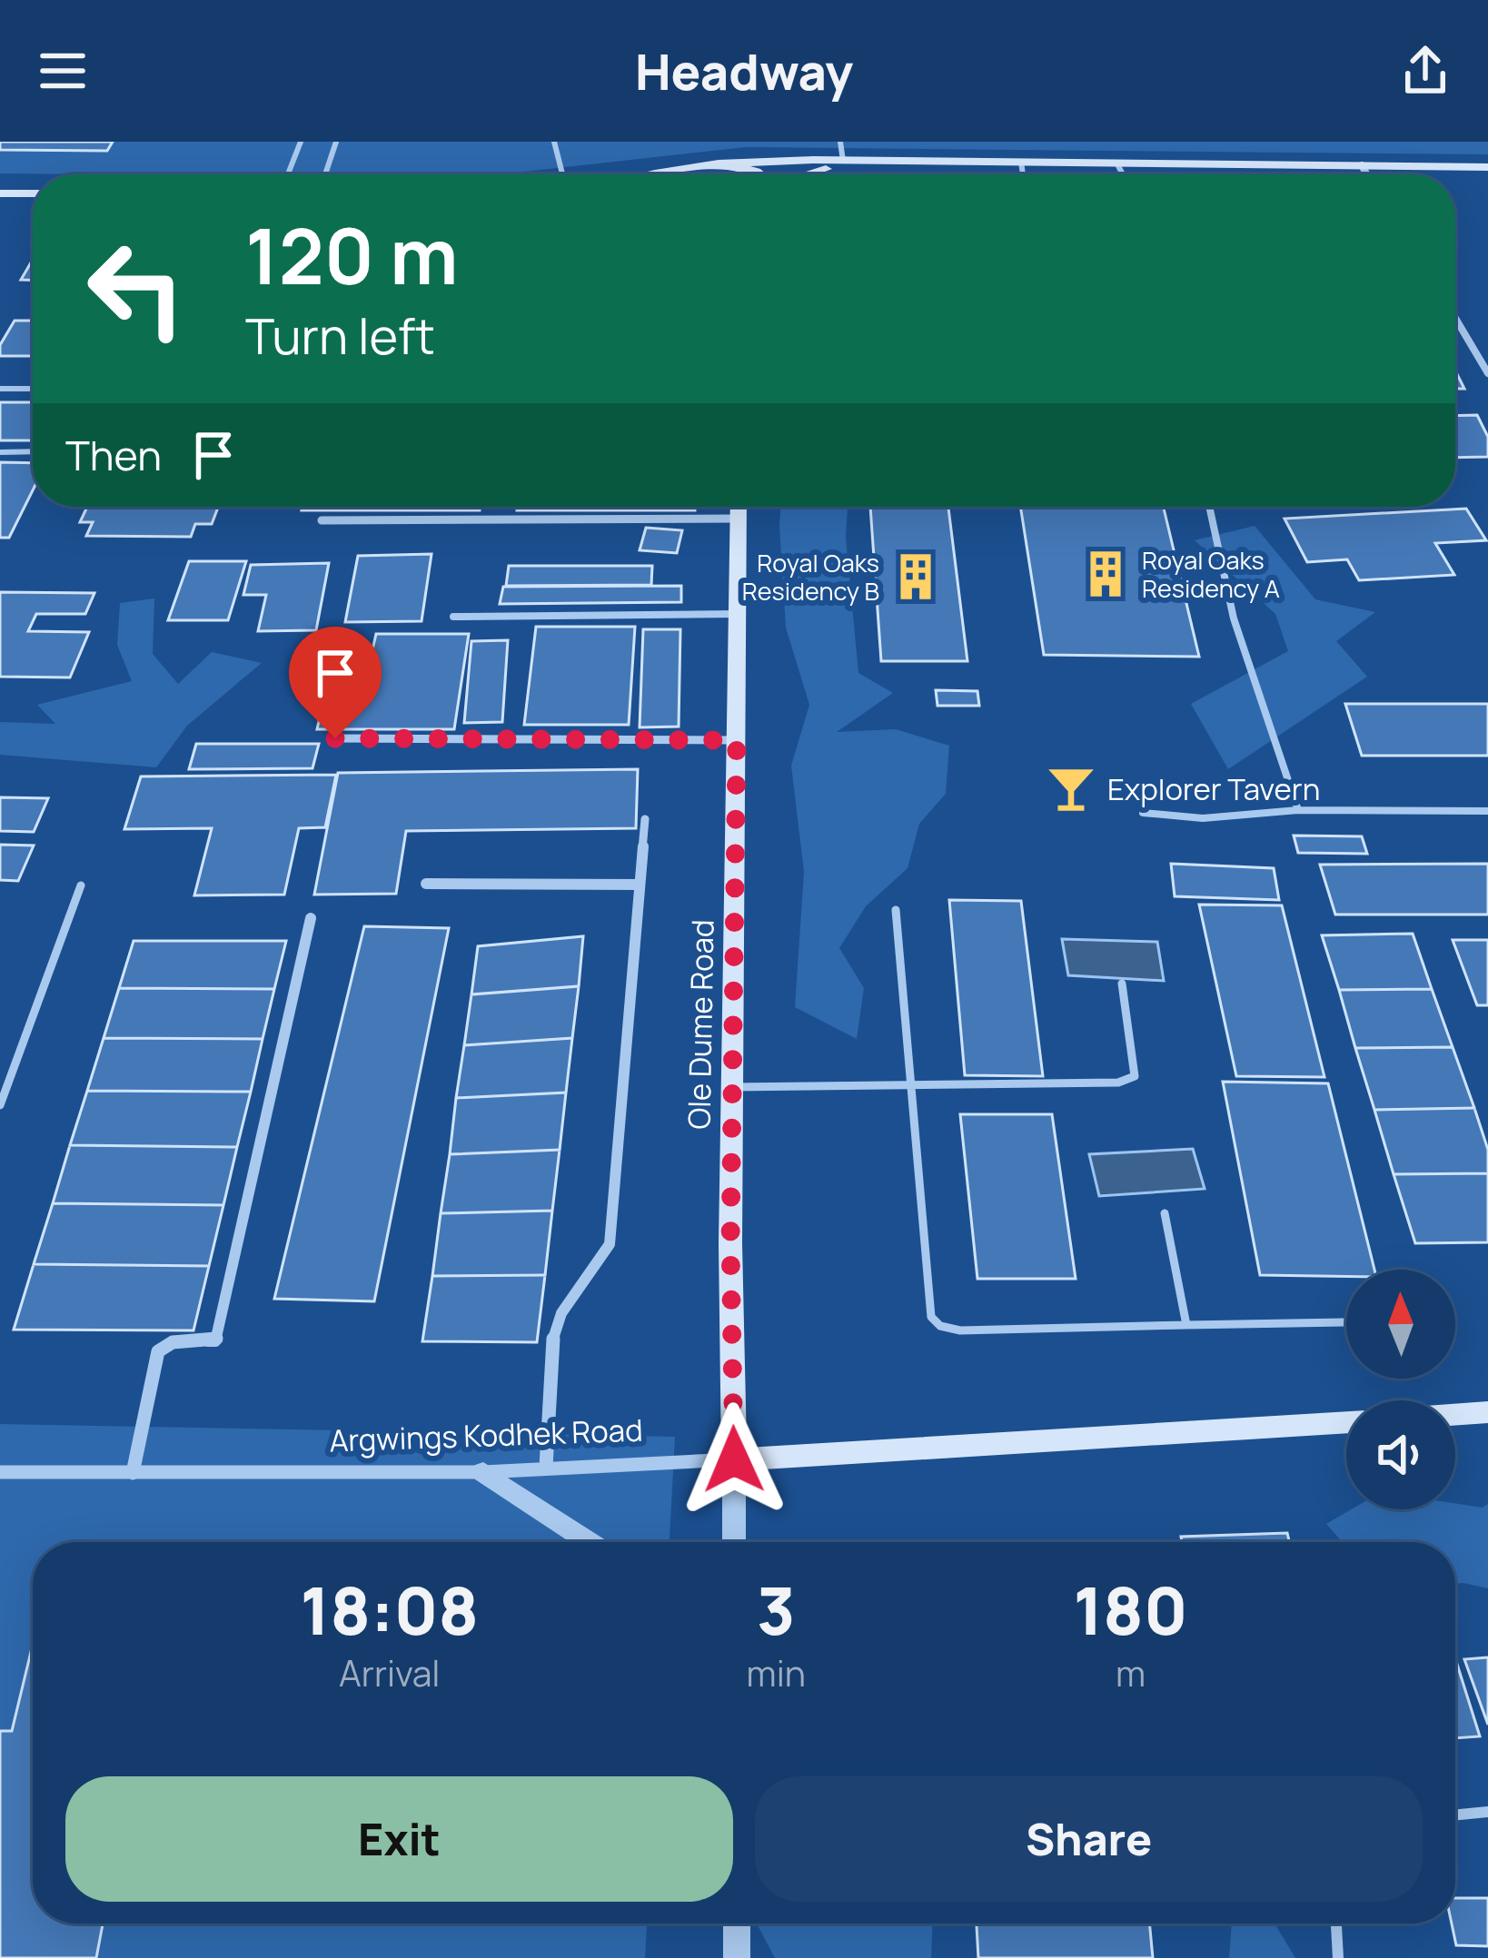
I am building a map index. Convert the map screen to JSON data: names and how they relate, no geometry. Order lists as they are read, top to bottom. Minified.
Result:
{"streets":{"main road":["Ole Dume Road","Argwings Kodhek Road"]},"crossings":[["Ole Dume Road","Argwings Kodhek Road"]],"places":{"building":["Royal Oaks Residency A","Royal Oaks Residency B"],"bar":["Explorer Tavern"]},"north":"top","page":{"header":"Headway","turn":["120 m","Turn left"],"then":"Then","eta":["18:08","Arrival","3","min","180","m"],"buttons":["Exit","Share"]}}
